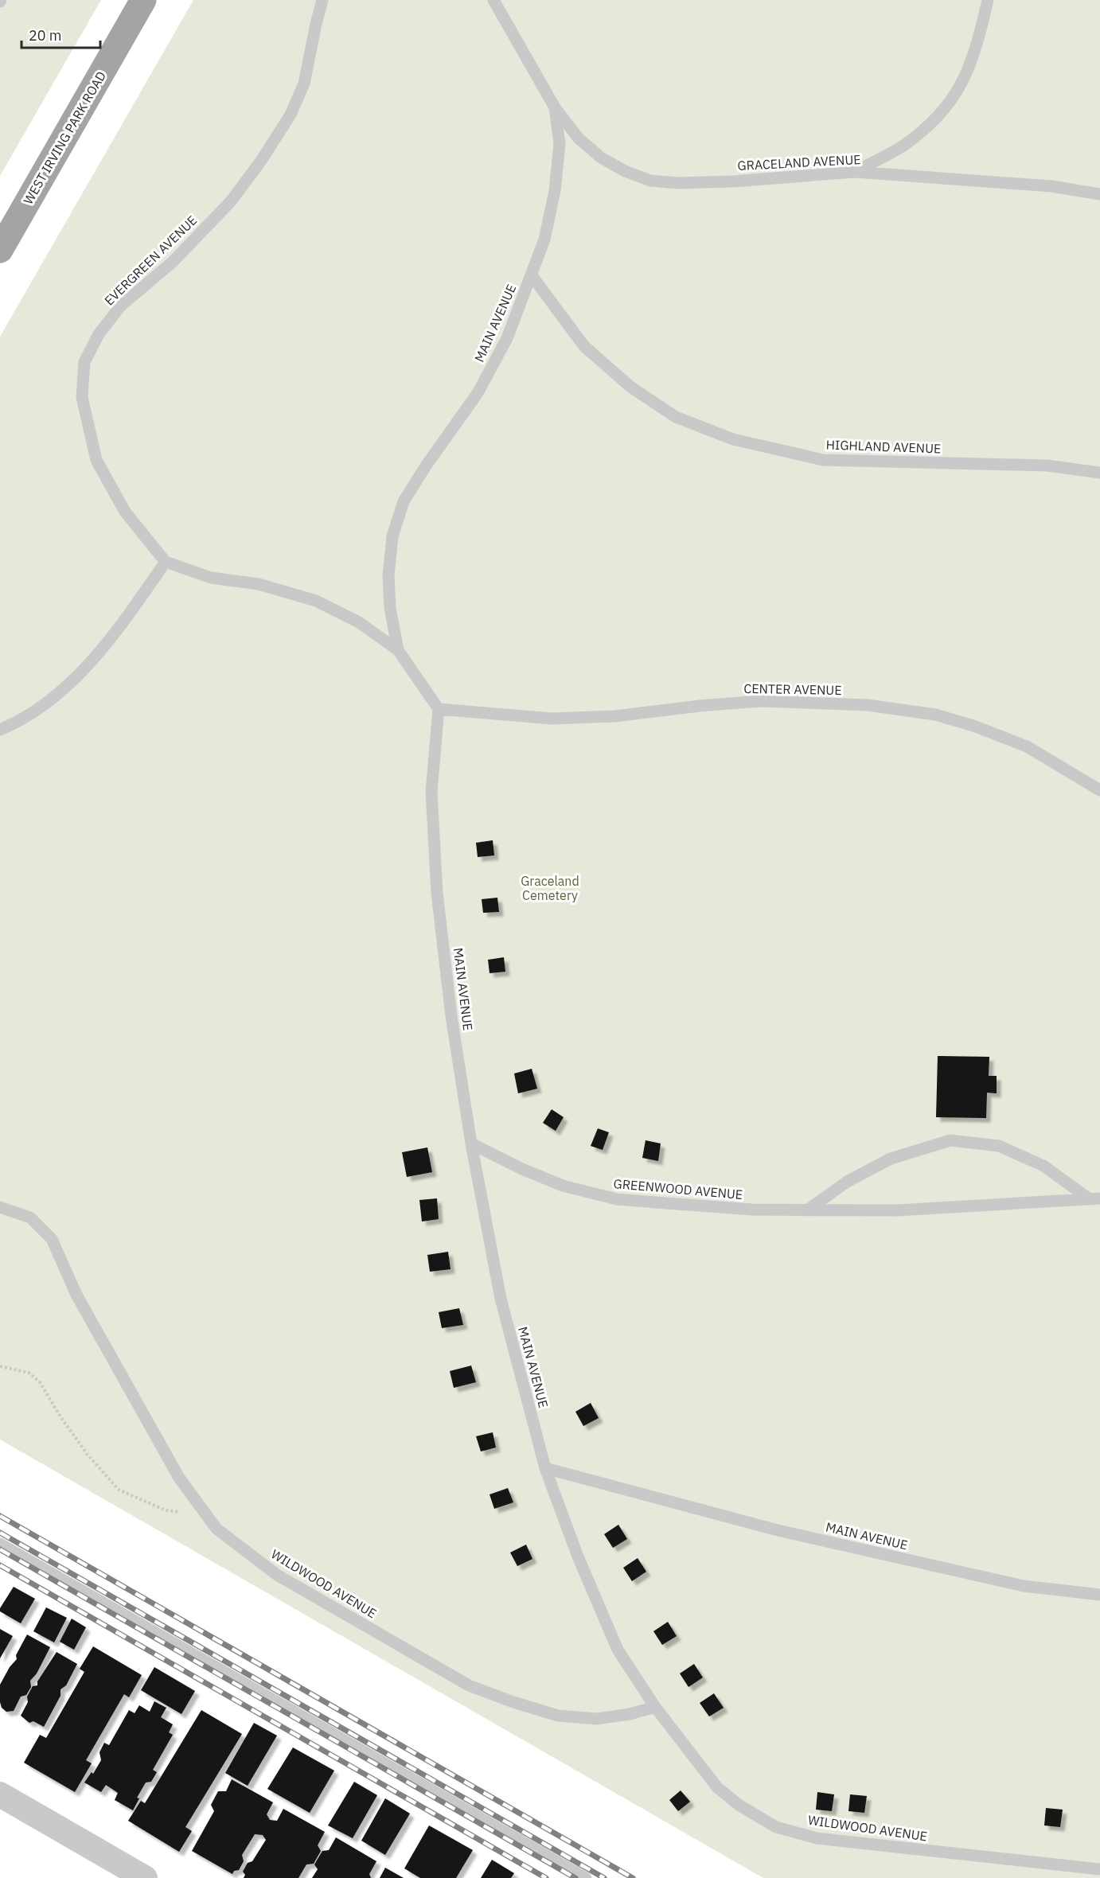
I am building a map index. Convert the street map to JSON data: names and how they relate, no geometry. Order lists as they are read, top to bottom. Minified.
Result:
{"streets":{"main road":["WEST IRVING PARK ROAD"],"lane":["GRACELAND AVENUE","EVERGREEN AVENUE","MAIN AVENUE","HIGHLAND AVENUE","CENTER AVENUE","GREENWOOD AVENUE","WILDWOOD AVENUE"]},"crossings":[["GRACELAND AVENUE","MAIN AVENUE"],["MAIN AVENUE","HIGHLAND AVENUE"],["MAIN AVENUE","CENTER AVENUE"],["MAIN AVENUE","GREENWOOD AVENUE"],["MAIN AVENUE","WILDWOOD AVENUE"]],"parks":["Graceland Cemetery"],"scale_bar":"20 m"}
